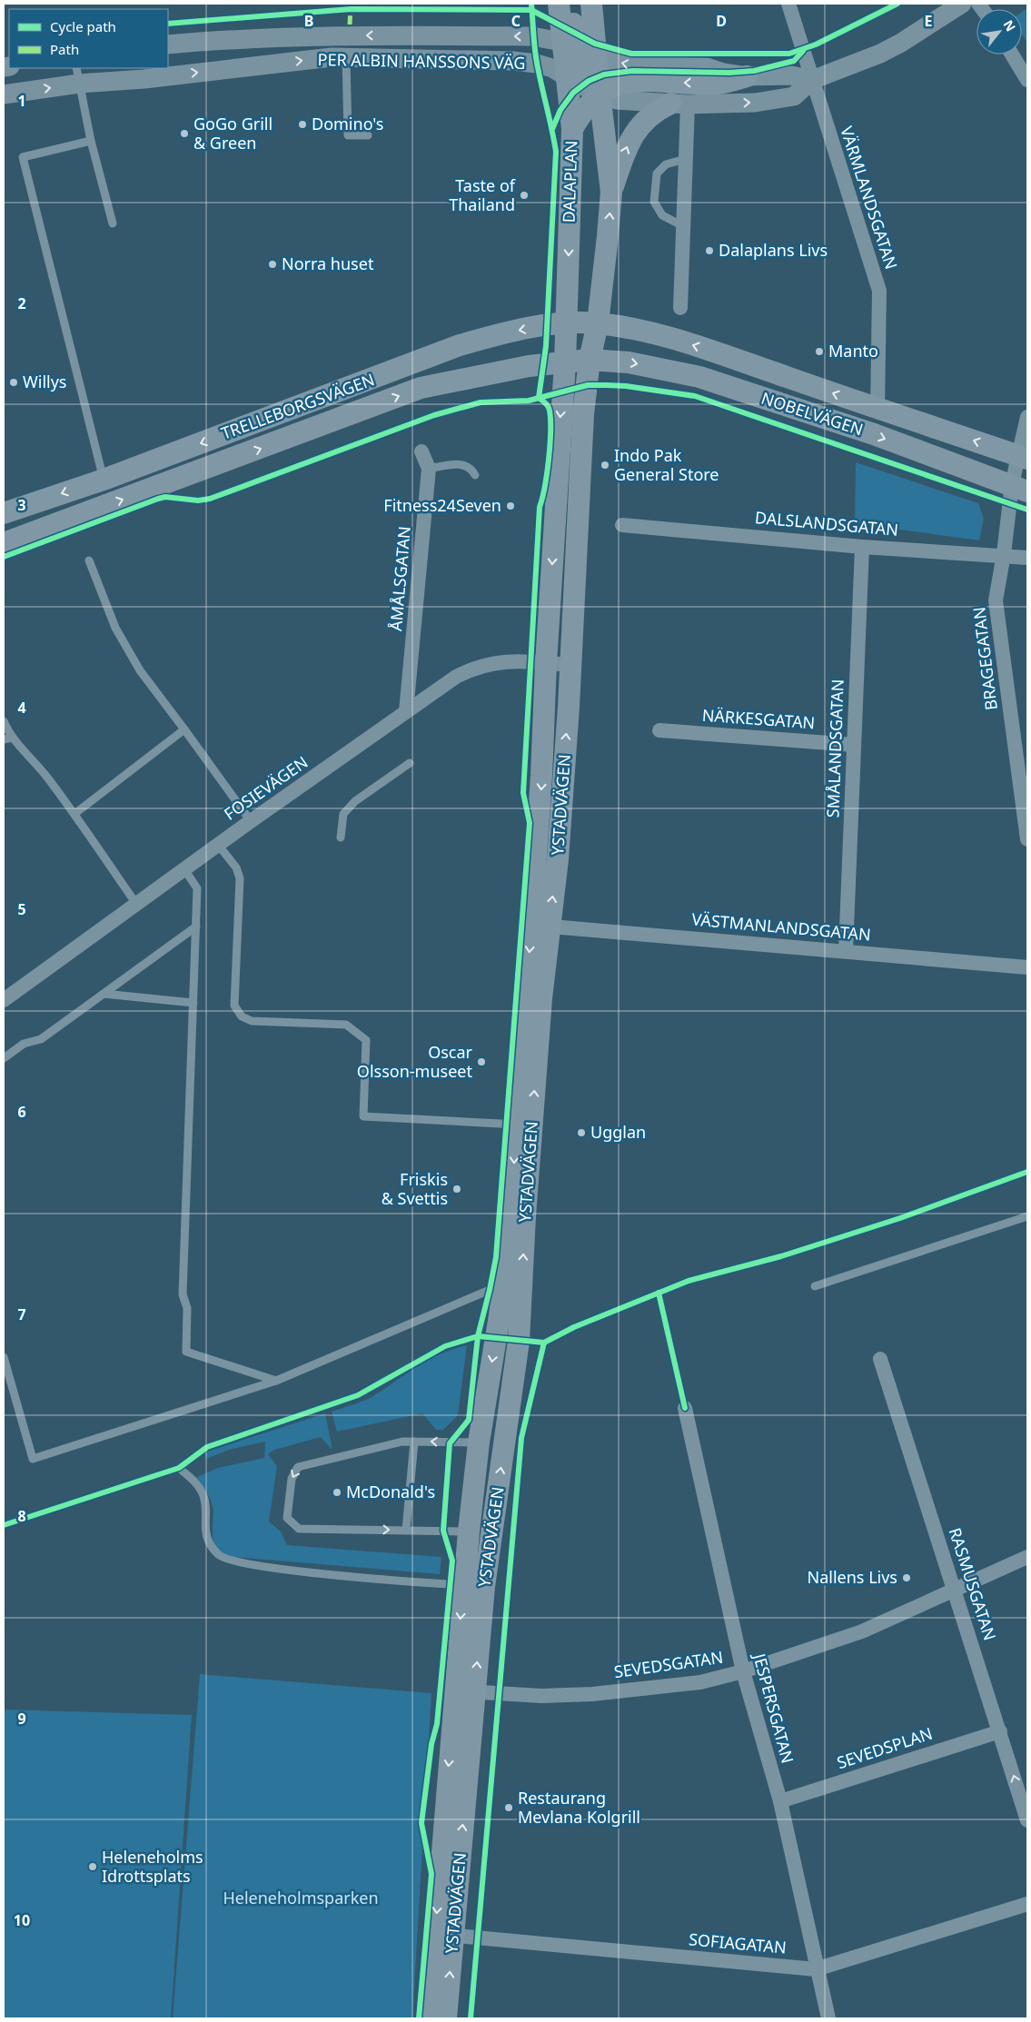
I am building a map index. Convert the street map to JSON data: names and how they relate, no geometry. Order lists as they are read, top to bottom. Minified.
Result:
{"streets":{"main road":["DALAPLAN","TRELLEBORGSVÄGEN","NOBELVÄGEN","YSTADVÄGEN"],"street":["PER ALBIN HANSSONS VÄG","VÄRMLANDSGATAN","DALSLANDSGATAN","ÅMÅLSGATAN","BRAGEGATAN","NÄRKESGATAN","SMÅLANDSGATAN","FOSIEVÄGEN","VÄSTMANLANDSGATAN","RASMUSGATAN","SEVEDSGATAN","JESPERSGATAN","SEVEDSPLAN","SOFIAGATAN"]},"crossings":[["PER ALBIN HANSSONS VÄG","DALAPLAN"],["PER ALBIN HANSSONS VÄG","VÄRMLANDSGATAN"],["DALAPLAN","TRELLEBORGSVÄGEN"],["DALAPLAN","NOBELVÄGEN"],["DALAPLAN","YSTADVÄGEN"],["VÄRMLANDSGATAN","NOBELVÄGEN"],["TRELLEBORGSVÄGEN","NOBELVÄGEN"],["TRELLEBORGSVÄGEN","YSTADVÄGEN"],["NOBELVÄGEN","BRAGEGATAN"],["NOBELVÄGEN","YSTADVÄGEN"],["DALSLANDSGATAN","BRAGEGATAN"],["DALSLANDSGATAN","SMÅLANDSGATAN"],["ÅMÅLSGATAN","FOSIEVÄGEN"],["NÄRKESGATAN","SMÅLANDSGATAN"],["SMÅLANDSGATAN","VÄSTMANLANDSGATAN"],["FOSIEVÄGEN","YSTADVÄGEN"],["YSTADVÄGEN","VÄSTMANLANDSGATAN"],["YSTADVÄGEN","SEVEDSGATAN"],["YSTADVÄGEN","SOFIAGATAN"],["RASMUSGATAN","SEVEDSGATAN"],["RASMUSGATAN","SEVEDSPLAN"],["SEVEDSGATAN","JESPERSGATAN"],["JESPERSGATAN","SEVEDSPLAN"],["JESPERSGATAN","SOFIAGATAN"]],"parks":["Heleneholmsparken"],"places":["Domino's","GoGo Grill & Green","Taste of Thailand","Dalaplans Livs","Norra huset","Manto","Willys","Indo Pak General Store","Fitness24Seven","Oscar Olsson-museet","Ugglan","Friskis & Svettis","McDonald's","Nallens Livs","Restaurang Mevlana Kolgrill","Heleneholms Idrottsplats"],"legend":["Cycle path","Path"],"north":"top right","grid":{"columns":["B","C","D","E"],"rows":["1","2","3","4","5","6","7","8","9","10"]}}
